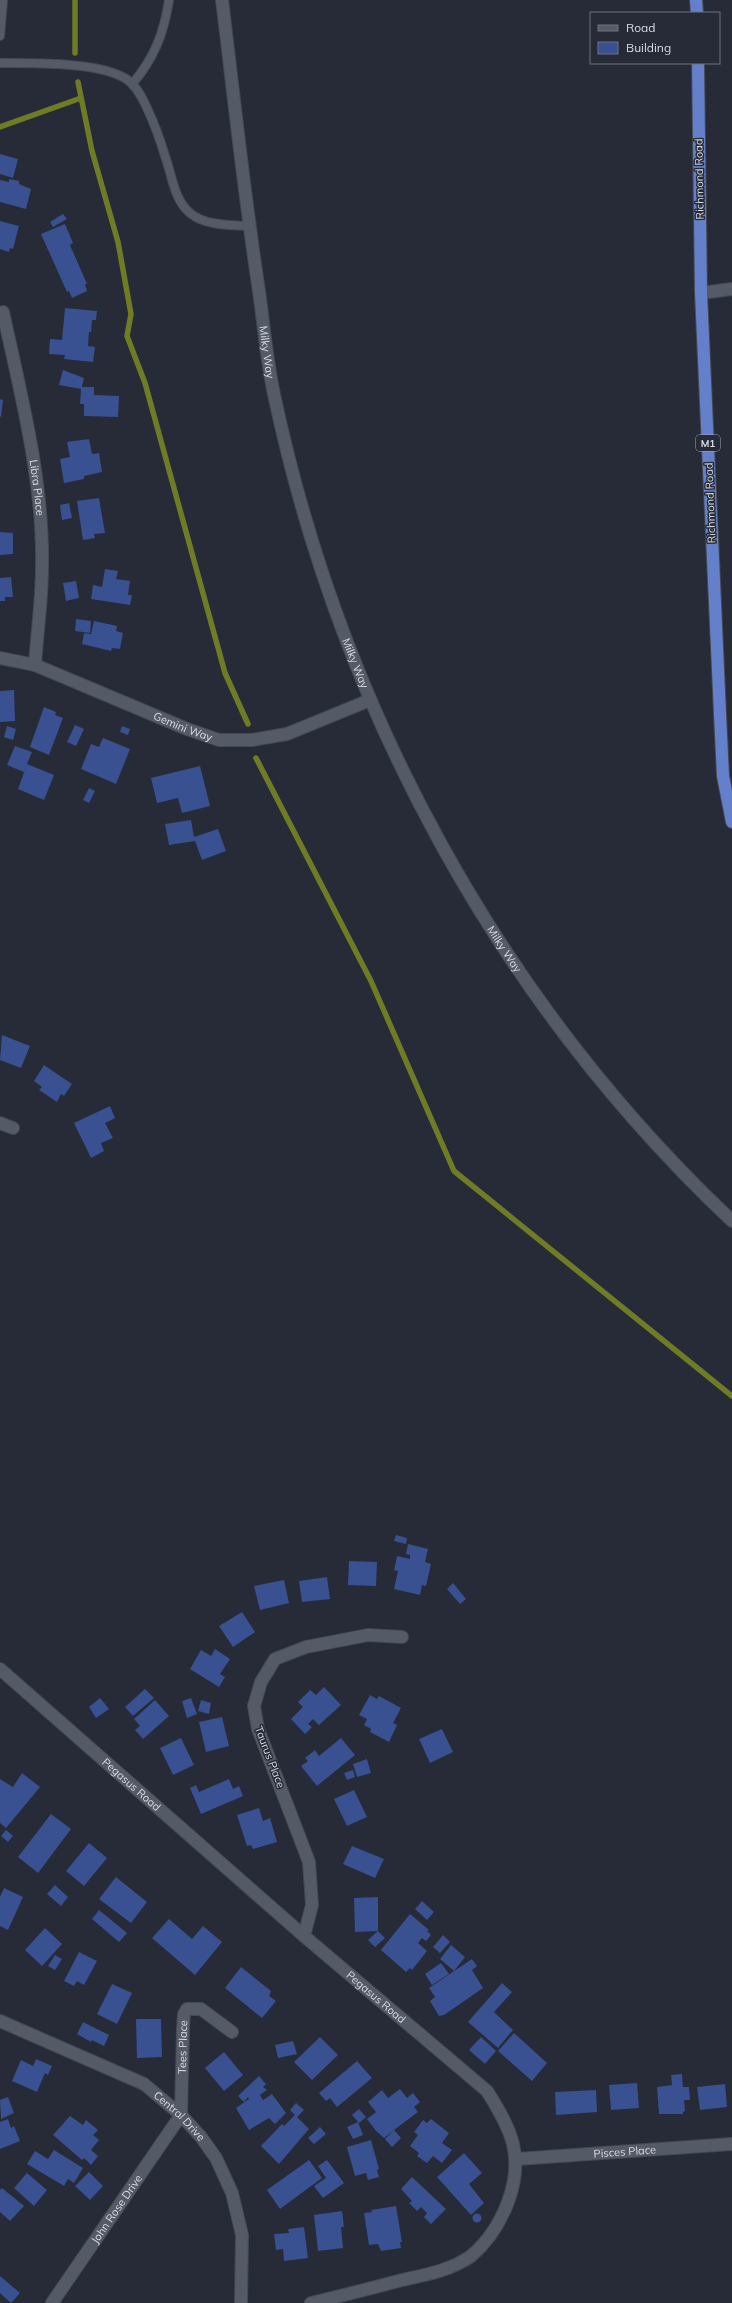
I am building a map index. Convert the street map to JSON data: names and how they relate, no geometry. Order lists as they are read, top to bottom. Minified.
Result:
{"streets":{"highway":["Richmond Road","M1"],"street":["Milky Way","Libra Place","Gemini Way","Taurus Place","Pegasus Road","Tees Place","Central Drive","Pisces Place","John Rose Drive"]},"crossings":[["Milky Way","Gemini Way"],["Libra Place","Gemini Way"],["Taurus Place","Pegasus Road"],["Pegasus Road","Pisces Place"],["Tees Place","Central Drive"],["Tees Place","John Rose Drive"],["Central Drive","John Rose Drive"]],"legend":["Road","Building"]}
